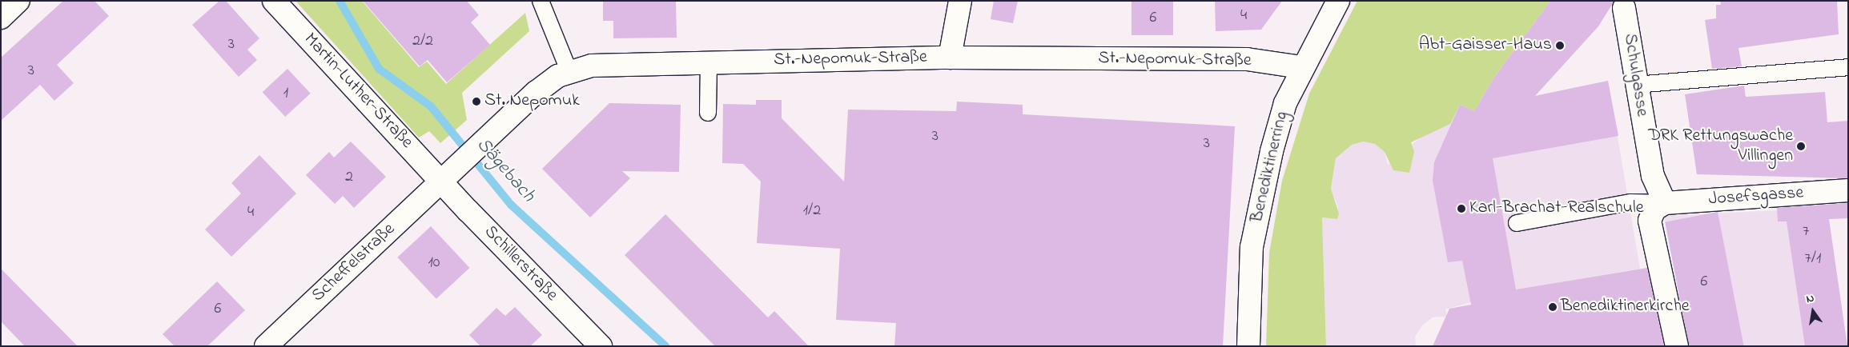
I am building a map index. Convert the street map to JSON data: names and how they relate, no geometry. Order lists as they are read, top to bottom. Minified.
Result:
{"streets":{"street":["St.-Nepomuk-Straße","Schulgasse","Martin-Luther-Straße","Benediktinerring","Josefsgasse","Scheffelstraße","Schillerstraße"]},"crossings":[["St.-Nepomuk-Straße","Martin-Luther-Straße"],["St.-Nepomuk-Straße","Benediktinerring"],["St.-Nepomuk-Straße","Scheffelstraße"],["St.-Nepomuk-Straße","Schillerstraße"],["Schulgasse","Josefsgasse"],["Martin-Luther-Straße","Scheffelstraße"],["Martin-Luther-Straße","Schillerstraße"],["Scheffelstraße","Schillerstraße"]],"water":["Sägebach"],"places":["Abt-Gaisser-Haus","St. Nepomuk","DRK Rettungswache Villingen","Karl-Brachat-Realschule","Benediktinerkirche"],"house_numbers":["4","6","2/2","3","3","1","3","3","2","1/2","4","7","7/1","10","6","6"],"north":"top"}
